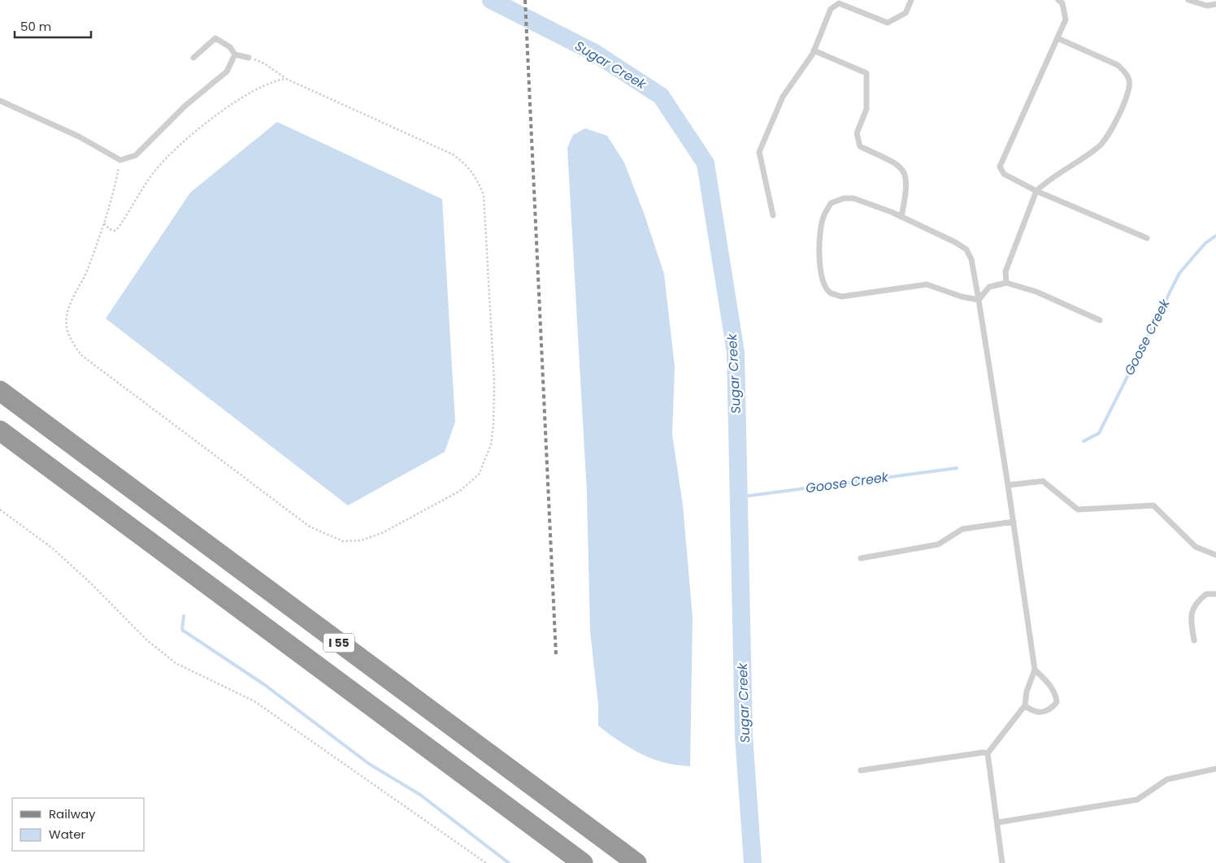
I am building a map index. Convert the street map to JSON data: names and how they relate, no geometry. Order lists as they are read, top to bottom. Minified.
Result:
{"streets":{"highway":["I 55"]},"water":["Sugar Creek","Goose Creek"],"legend":["Railway","Water"],"scale_bar":"50 m"}
